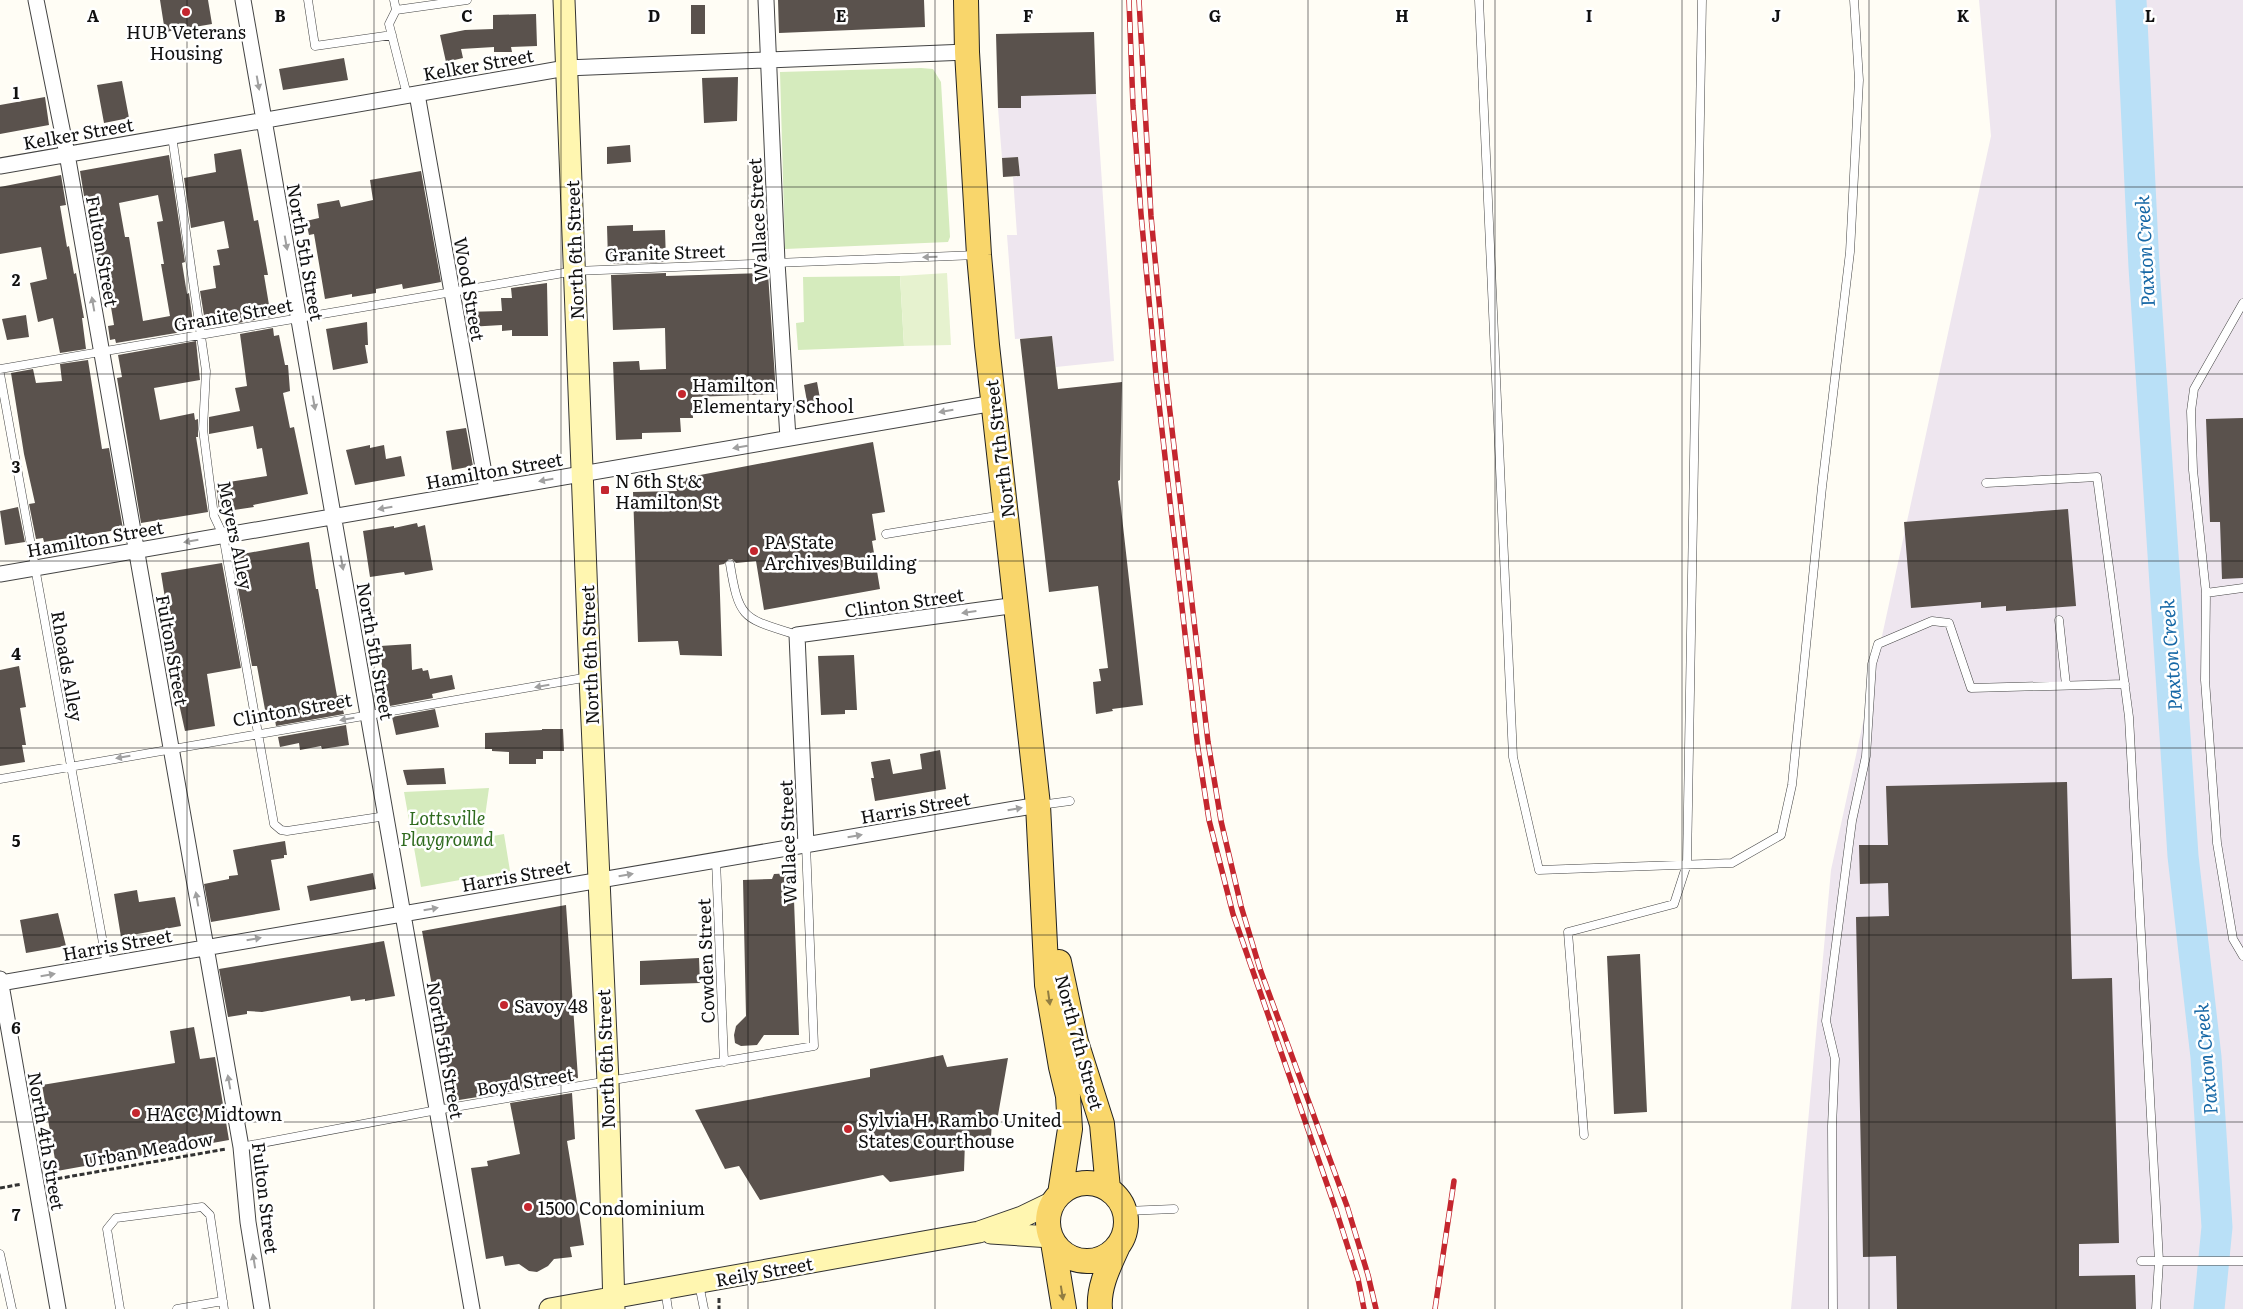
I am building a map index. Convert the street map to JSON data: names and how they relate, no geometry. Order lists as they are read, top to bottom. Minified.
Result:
{"streets":{"main road":["North 6th Street","North 7th Street","Reily Street"],"street":["Kelker Street","Wallace Street","Fulton Street","North 5th Street","Wood Street","Hamilton Street","Clinton Street","Harris Street","North 4th Street"],"lane":["Granite Street","Meyers Alley","Rhoads Alley","Cowden Street","Boyd Street"],"path":["Urban Meadow"]},"crossings":[["Kelker Street","Wallace Street"],["Kelker Street","North 6th Street"],["Kelker Street","Fulton Street"],["Kelker Street","North 5th Street"],["Kelker Street","Wood Street"],["Kelker Street","North 7th Street"],["Kelker Street","Meyers Alley"],["Wallace Street","Granite Street"],["Wallace Street","Hamilton Street"],["Wallace Street","Clinton Street"],["Wallace Street","Harris Street"],["Wallace Street","Boyd Street"],["North 6th Street","Granite Street"],["North 6th Street","Hamilton Street"],["North 6th Street","Clinton Street"],["North 6th Street","Harris Street"],["North 6th Street","Boyd Street"],["North 6th Street","Reily Street"],["Fulton Street","Granite Street"],["Fulton Street","Hamilton Street"],["Fulton Street","Clinton Street"],["Fulton Street","Harris Street"],["Fulton Street","Boyd Street"],["Fulton Street","Urban Meadow"],["North 5th Street","Granite Street"],["North 5th Street","Hamilton Street"],["North 5th Street","Meyers Alley"],["North 5th Street","Clinton Street"],["North 5th Street","Harris Street"],["North 5th Street","Boyd Street"],["Granite Street","Wood Street"],["Granite Street","North 7th Street"],["Granite Street","Meyers Alley"],["Wood Street","Hamilton Street"],["North 7th Street","Hamilton Street"],["North 7th Street","Clinton Street"],["North 7th Street","Harris Street"],["North 7th Street","Reily Street"],["Hamilton Street","Meyers Alley"],["Hamilton Street","Rhoads Alley"],["Meyers Alley","Clinton Street"],["Clinton Street","Rhoads Alley"],["Rhoads Alley","Harris Street"],["Harris Street","Cowden Street"],["Harris Street","North 4th Street"],["Cowden Street","Boyd Street"],["Boyd Street","Urban Meadow"],["North 4th Street","Urban Meadow"]],"one_way":["Fulton Street","North 5th Street","Hamilton Street","Clinton Street","Harris Street"],"water":["Paxton Creek"],"parks":["Lottsville Playground"],"places":{"other":["HUB Veterans Housing","Hamilton Elementary School","PA State Archives Building","Savoy 48","HACC Midtown","Sylvia H. Rambo United States Courthouse","1500 Condominium"],"transit":["N 6th St & Hamilton St"]},"grid":{"columns":["A","B","C","D","E","F","G","H","I","J","K","L"],"rows":["1","2","3","4","5","6","7"]}}
